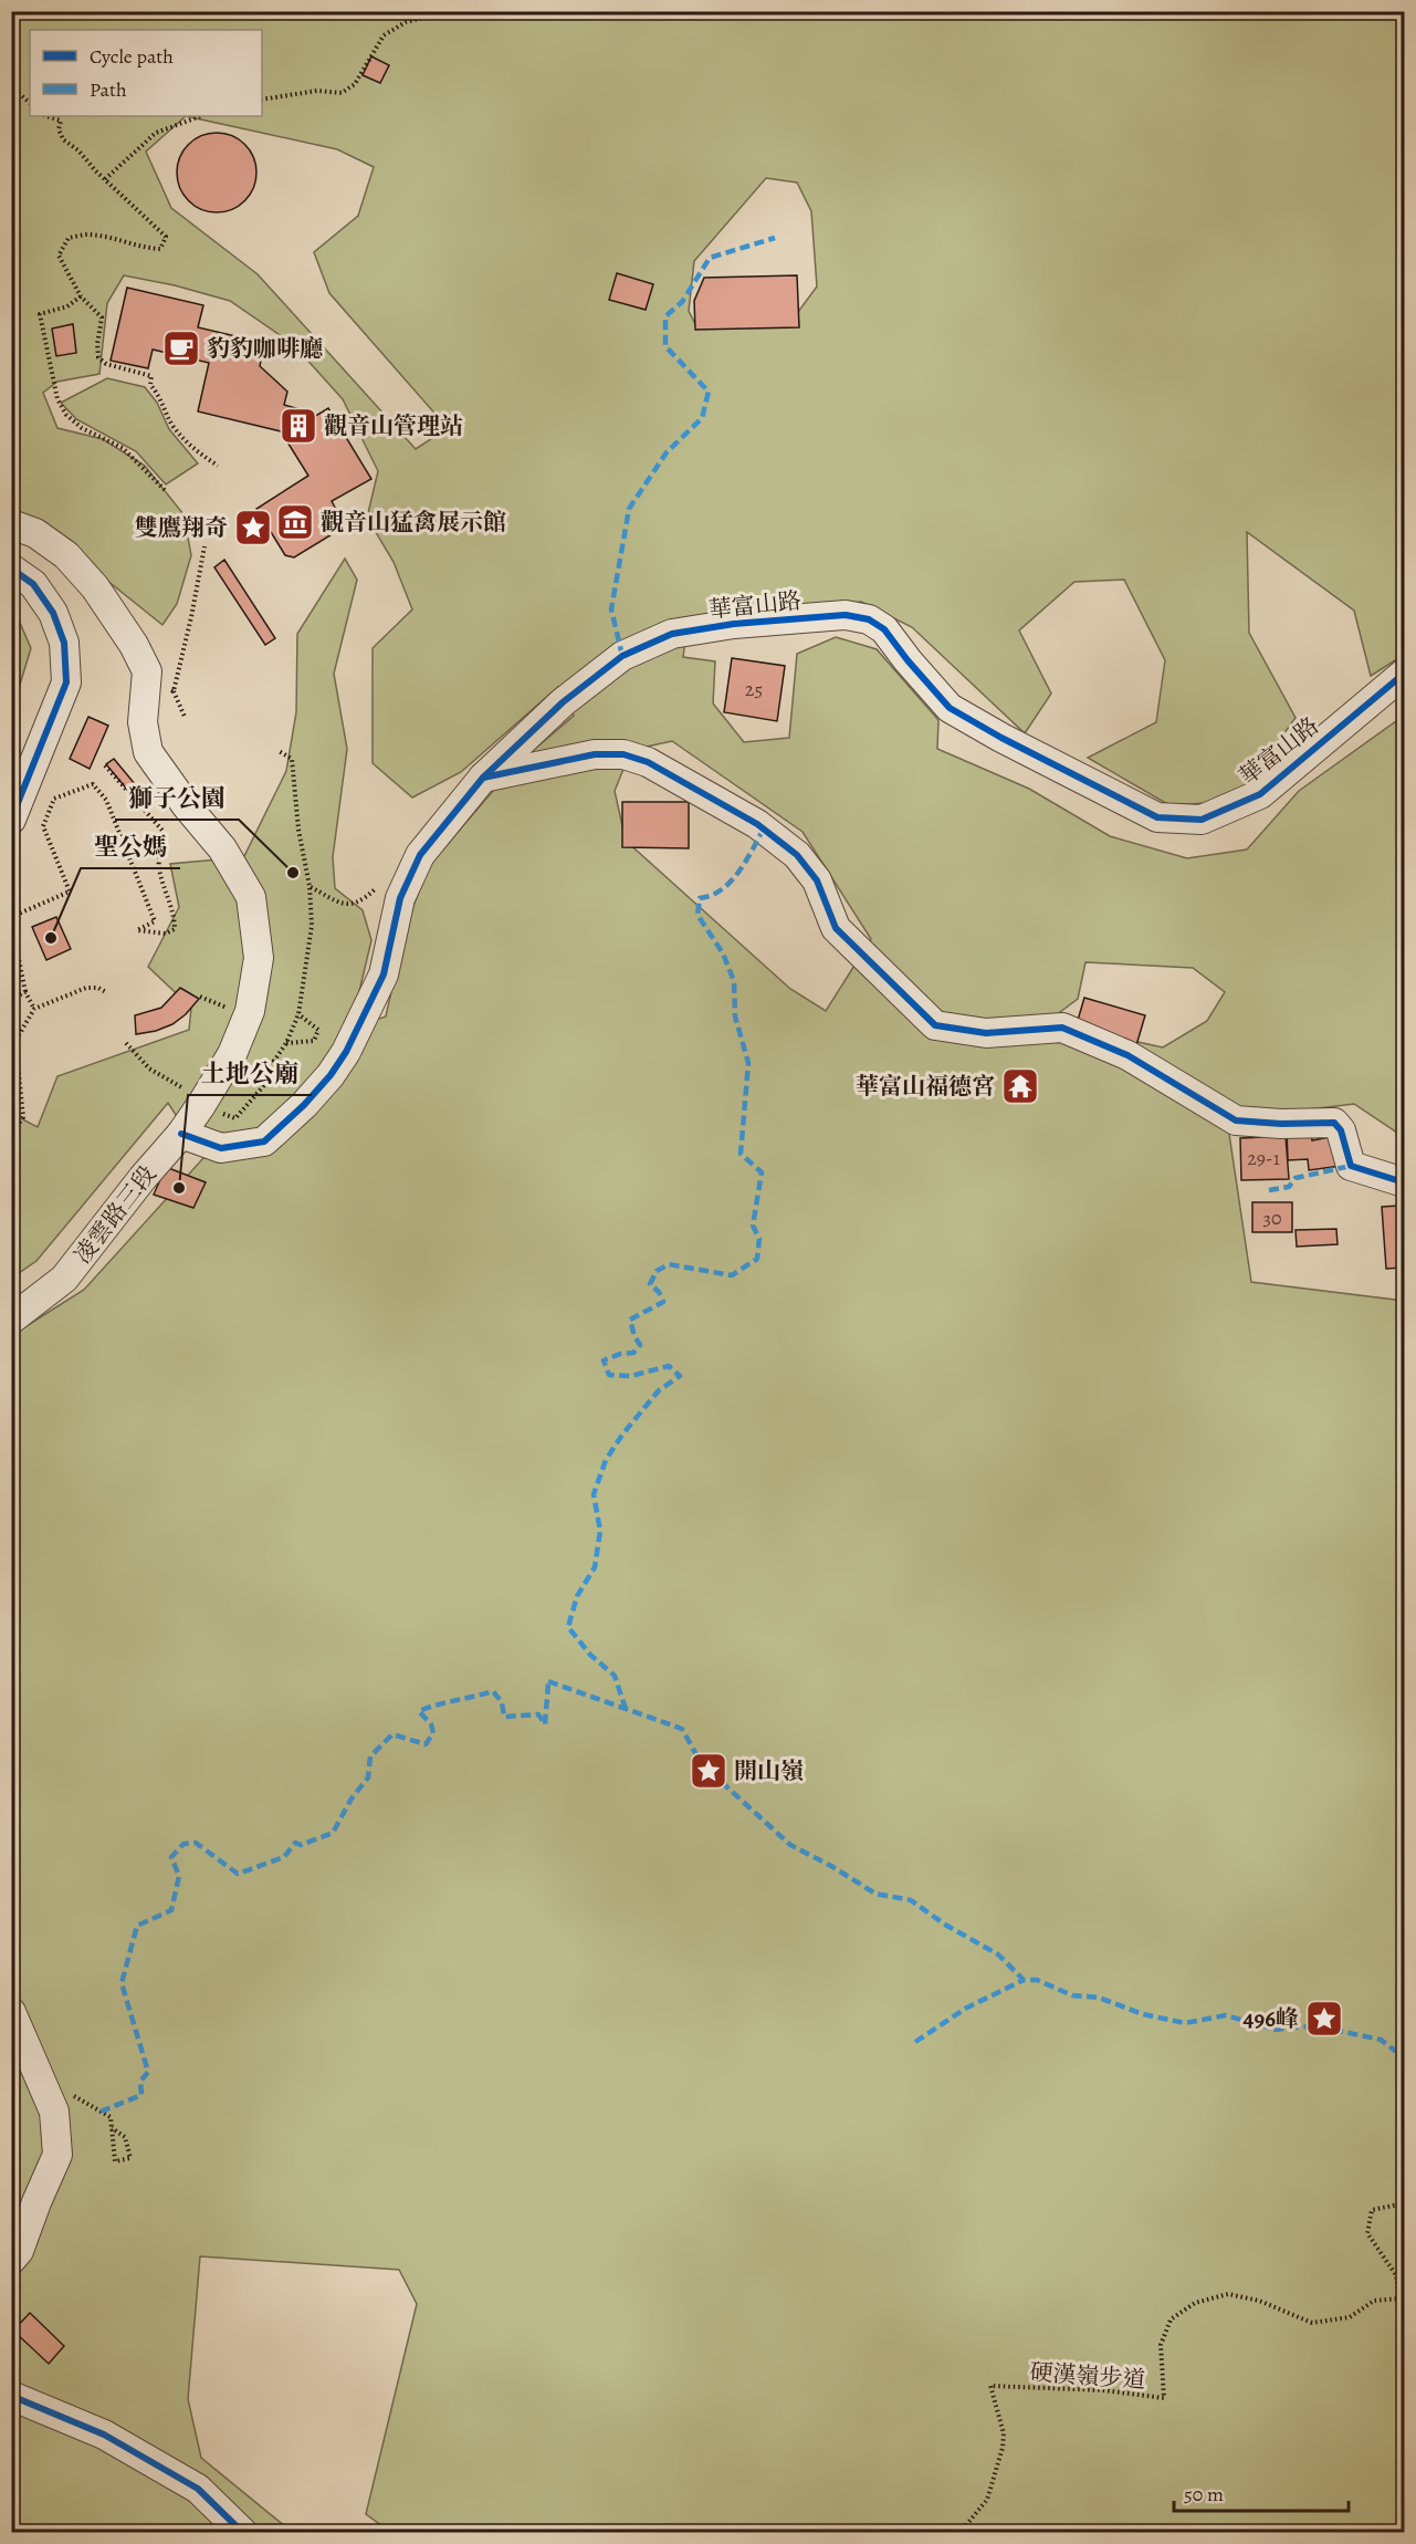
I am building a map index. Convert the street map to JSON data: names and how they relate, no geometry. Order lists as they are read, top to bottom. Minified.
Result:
{"streets":{"street":["華富山路","凌雲路三段"],"path":["硬漢嶺步道"]},"crossings":[["華富山路","凌雲路三段"]],"places":{"cafe":["豹豹咖啡廳"],"building":["觀音山管理站"],"museum":["觀音山猛禽展示館"],"place":["雙鷹翔奇","開山嶺","496峰"],"other":["獅子公園","聖公媽","土地公廟"],"temple":["華富山福德宮"]},"house_numbers":["25","29-1","30"],"legend":["Cycle path","Path"],"scale_bar":"50 m"}
